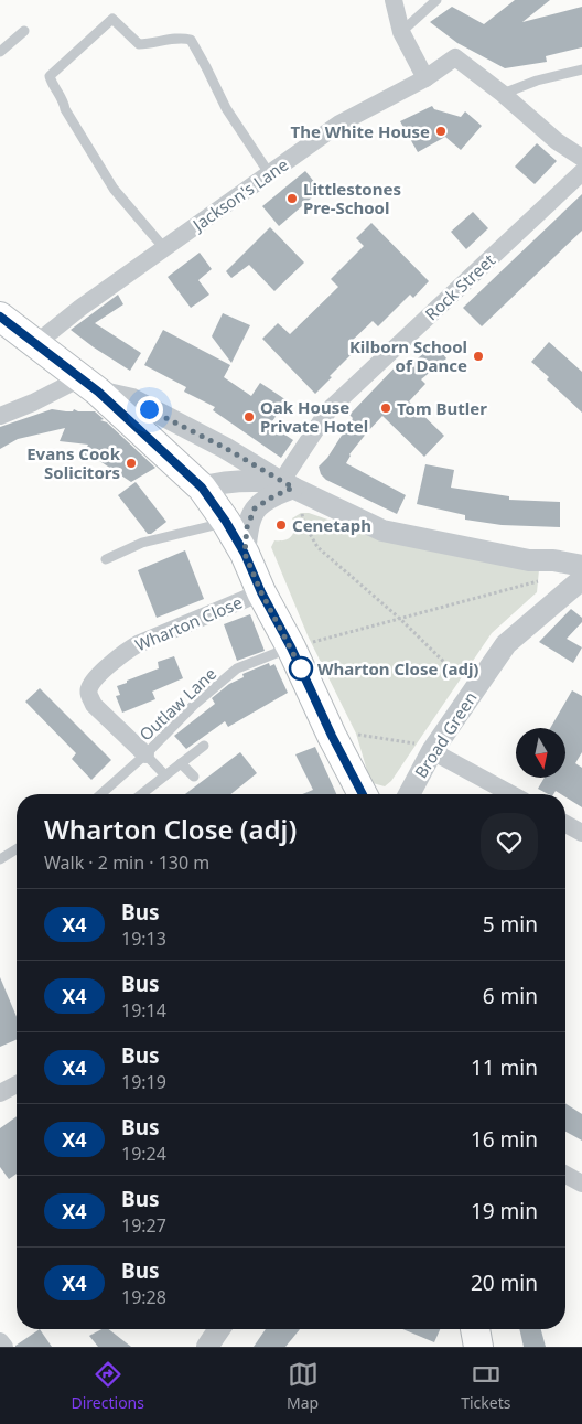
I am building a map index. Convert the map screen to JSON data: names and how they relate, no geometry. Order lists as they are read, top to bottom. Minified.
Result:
{"streets":{"street":["Jackson's Lane","Rock Street","Wharton Close","Broad Green"],"lane":["Outlaw Lane"]},"crossings":[["Wharton Close","Outlaw Lane"]],"places":["The White House","Littlestones Pre-School","Kilborn School of Dance","Tom Butler","Oak House Private Hotel","Evans Cook Solicitors","Cenetaph","Wharton Close (adj)"],"lines":["bus line X4"],"north":"bottom","page":{"heading":["Wharton Close (adj)","Walk · 2 min · 130 m"],"list":[{"mark":"X4","name":"Bus","note":"19:13","value":"5 min"},{"mark":"X4","name":"Bus","note":"19:14","value":"6 min"},{"mark":"X4","name":"Bus","note":"19:19","value":"11 min"},{"mark":"X4","name":"Bus","note":"19:24","value":"16 min"},{"mark":"X4","name":"Bus","note":"19:27","value":"19 min"},{"mark":"X4","name":"Bus","note":"19:28","value":"20 min"}],"tabs":["Directions","Map","Tickets"]}}
